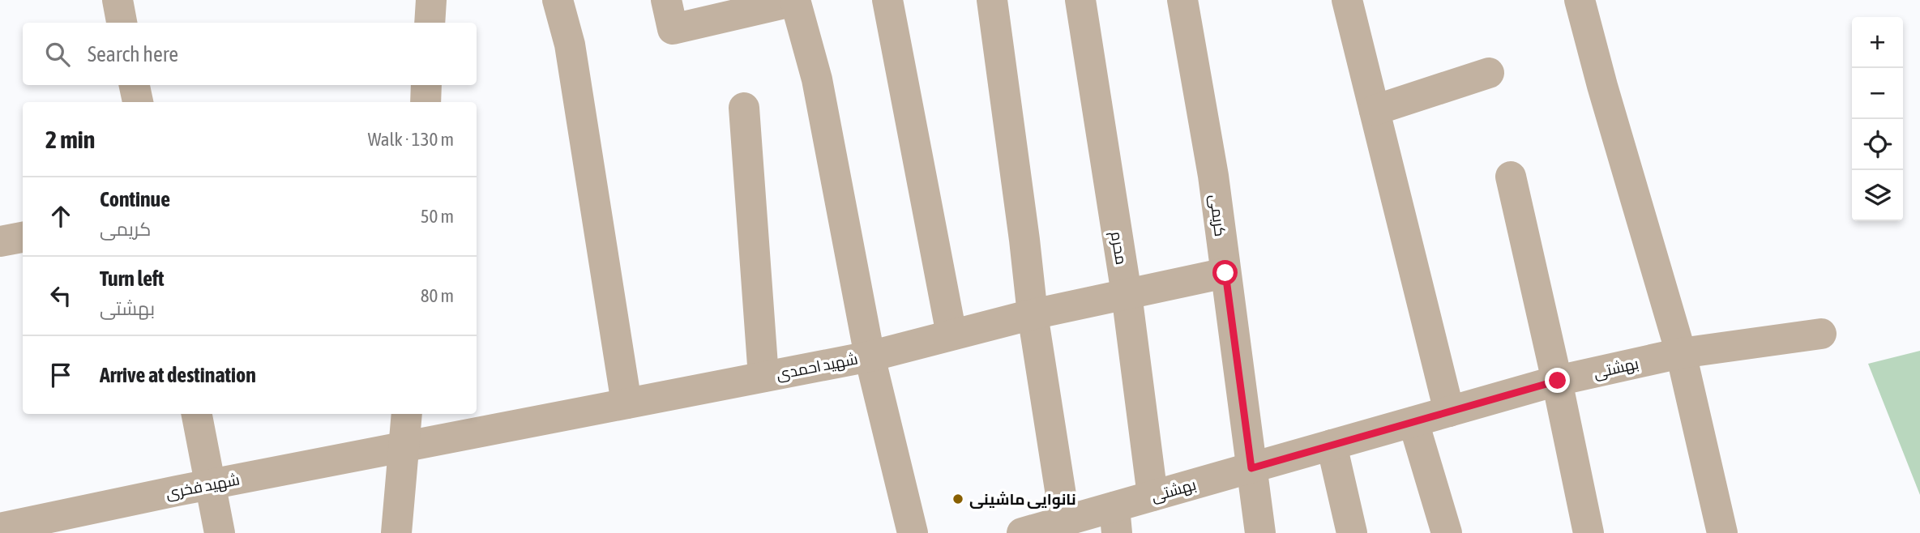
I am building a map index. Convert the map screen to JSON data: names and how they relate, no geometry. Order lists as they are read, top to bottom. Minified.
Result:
{"streets":{"street":["کریمی","محرم","شهید احمدی","بهشتی","شهید فخری"]},"crossings":[["کریمی","شهید احمدی"],["کریمی","بهشتی"],["محرم","شهید احمدی"],["محرم","بهشتی"],["شهید احمدی","شهید فخری"]],"places":["نانوایی ماشینی"],"page":{"map_buttons":["+","−"],"search":"Search here","heading":["2 min","Walk · 130 m"],"list":[["Continue","کریمی","50 m"],["Turn left","بهشتی","80 m"],"Arrive at destination"]}}
